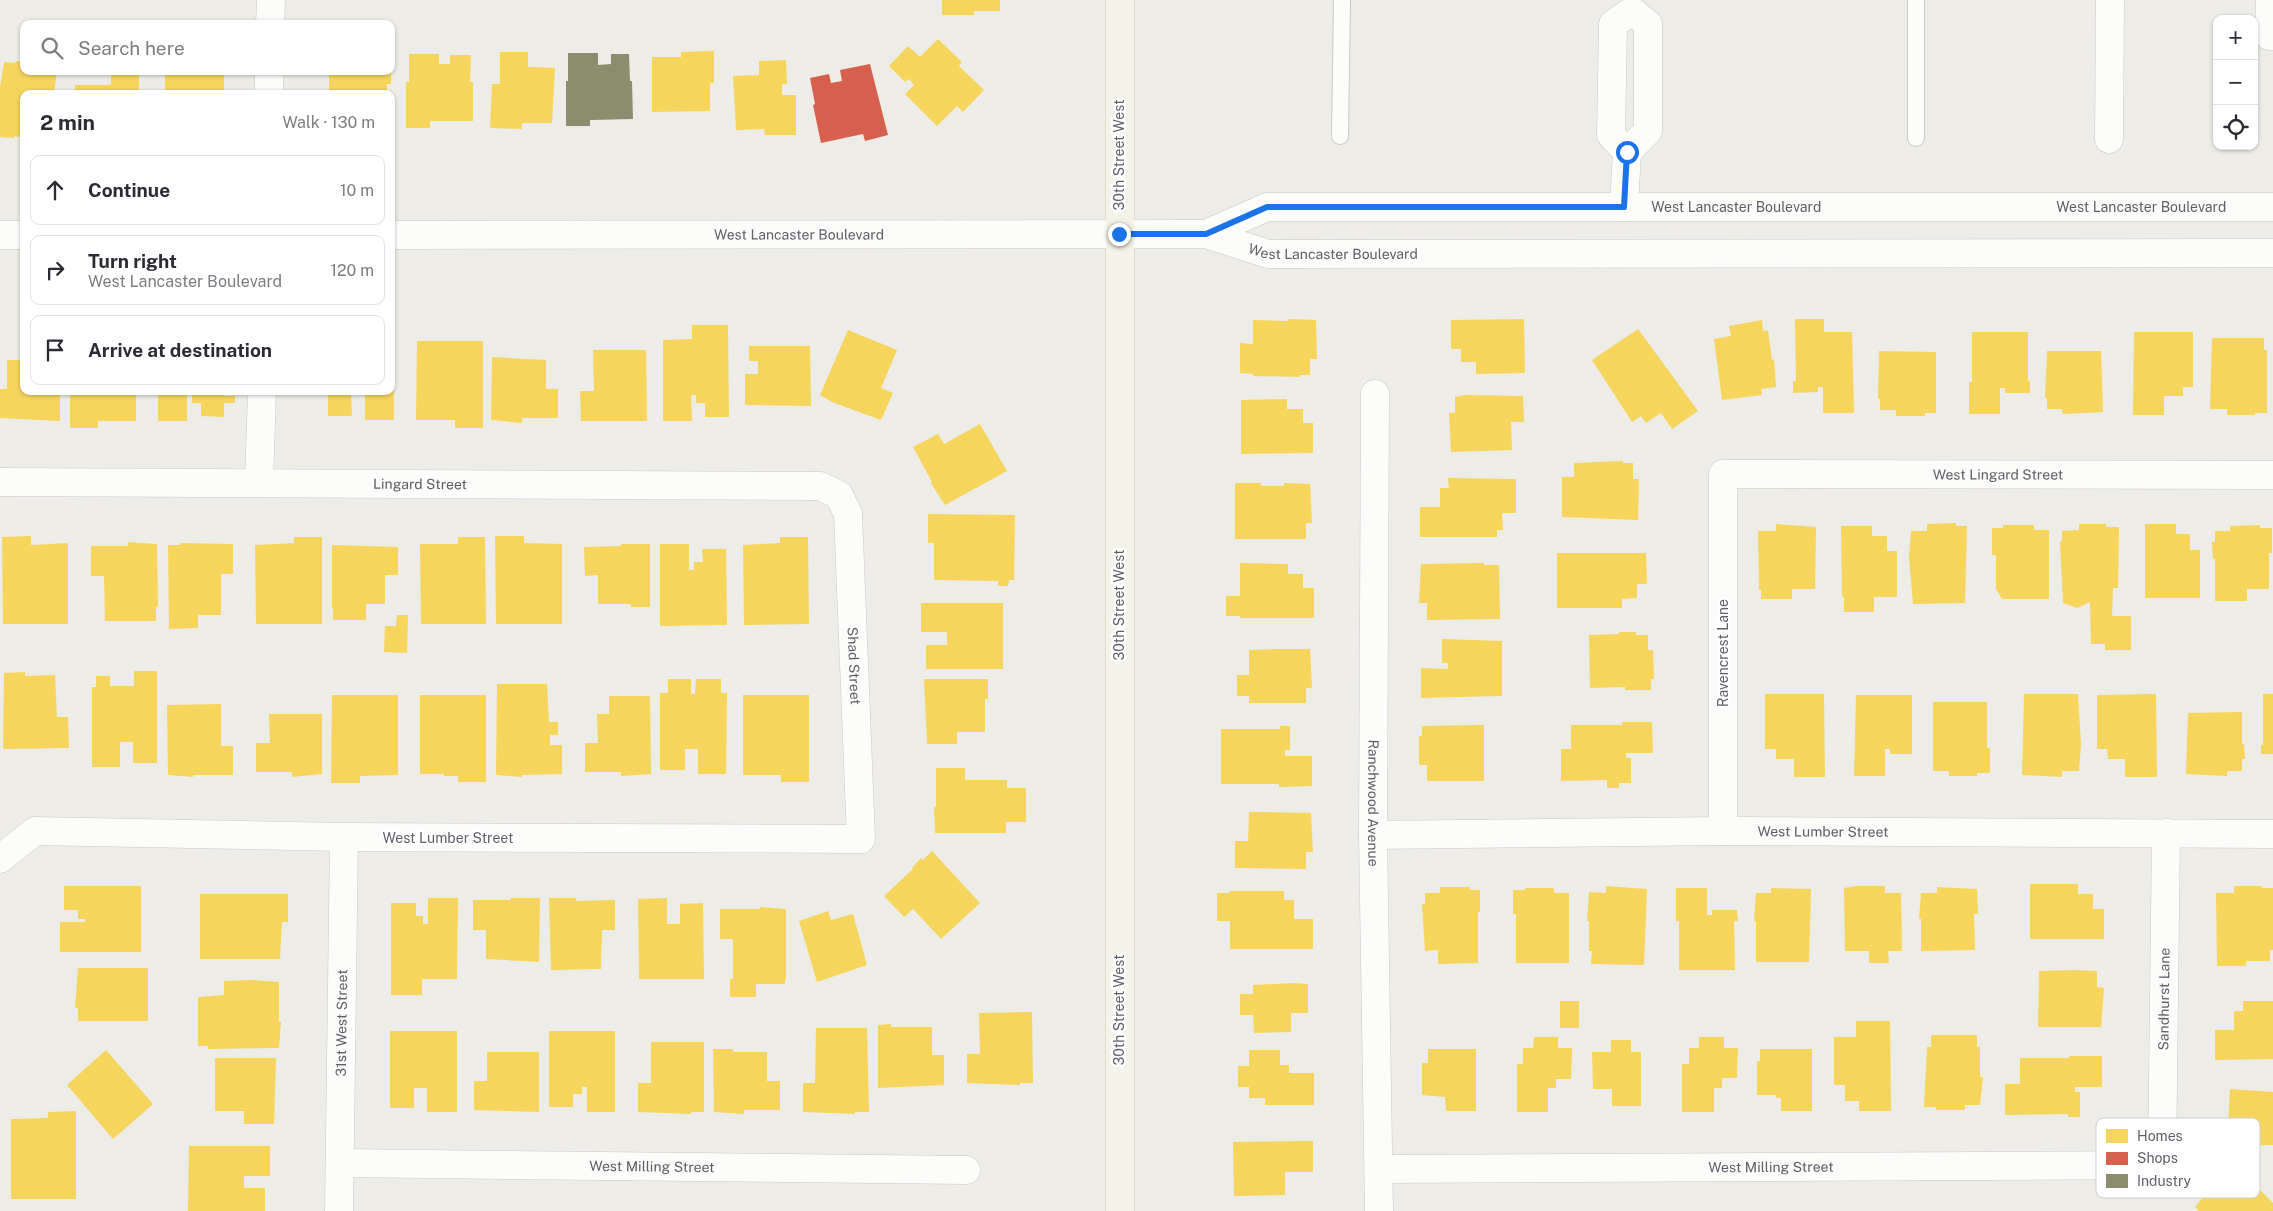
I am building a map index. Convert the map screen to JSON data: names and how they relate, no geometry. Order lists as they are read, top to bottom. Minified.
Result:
{"streets":{"main road":["30th Street West"],"street":["West Lancaster Boulevard","West Lingard Street","Lingard Street","Ravencrest Lane","Shad Street","Ranchwood Avenue","West Lumber Street","Sandhurst Lane","31st West Street","West Milling Street"]},"crossings":[["30th Street West","West Lancaster Boulevard"],["West Lingard Street","Ravencrest Lane"],["Lingard Street","Shad Street"],["Ravencrest Lane","West Lumber Street"],["Shad Street","West Lumber Street"],["Ranchwood Avenue","West Lumber Street"],["Ranchwood Avenue","West Milling Street"],["West Lumber Street","Sandhurst Lane"],["West Lumber Street","31st West Street"],["31st West Street","West Milling Street"]],"legend":["Homes","Shops","Industry"],"page":{"map_buttons":["+","−"],"search":"Search here","heading":["2 min","Walk · 130 m"],"list":[["Continue","10 m"],["Turn right","West Lancaster Boulevard","120 m"],"Arrive at destination"]}}
